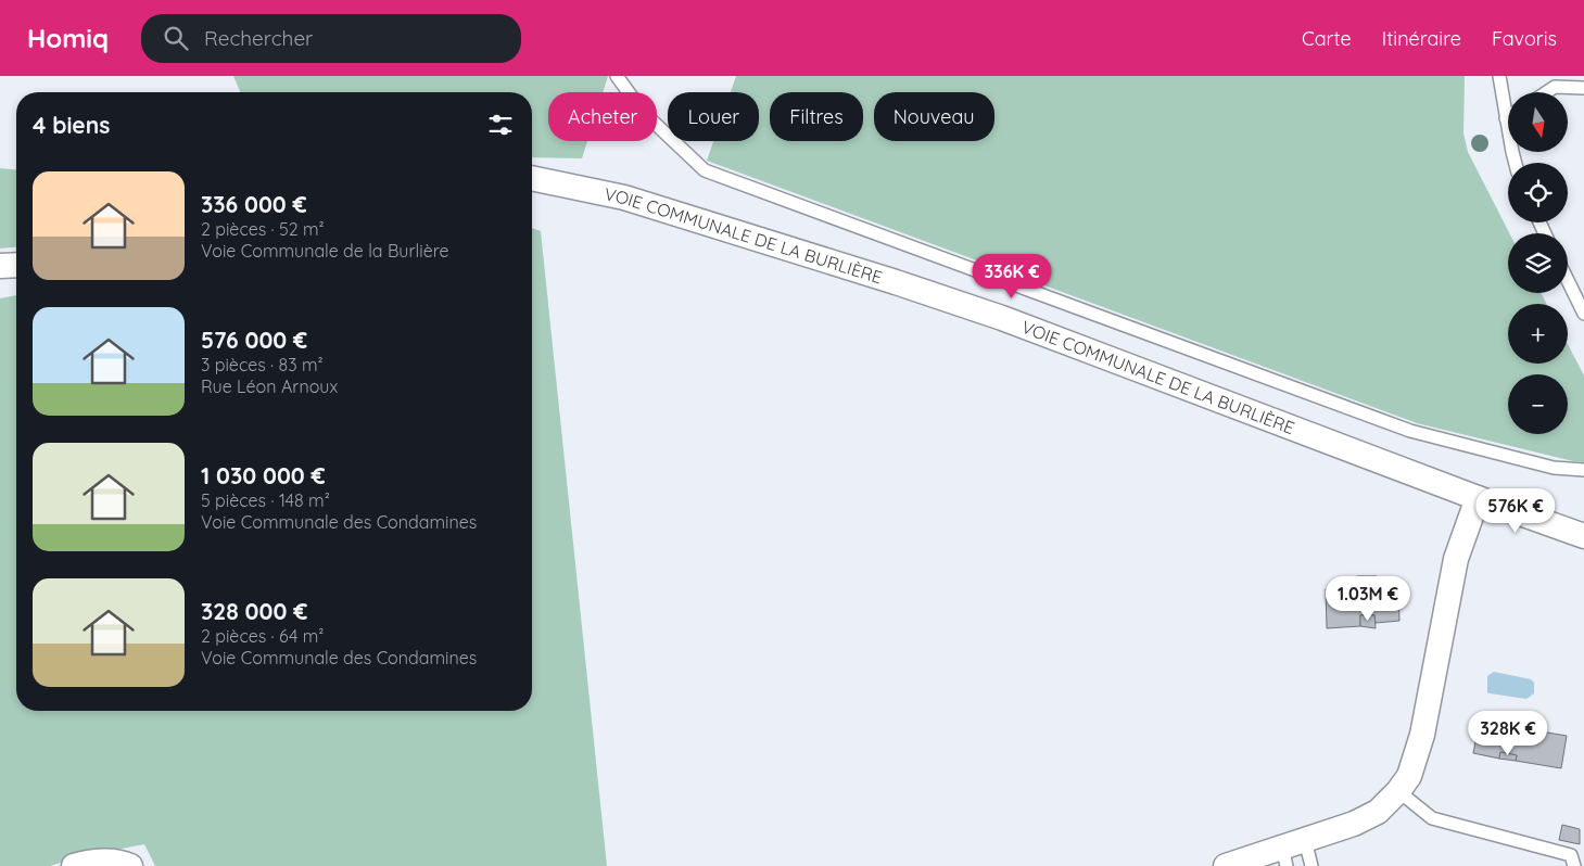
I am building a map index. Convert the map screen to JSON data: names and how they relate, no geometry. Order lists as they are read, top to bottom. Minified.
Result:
{"streets":{"street":["VOIE COMMUNALE DE LA BURLIÈRE"]},"north":"bottom","page":{"header":"Homiq","search":"Rechercher","nav":["Carte","Itinéraire","Favoris"],"map_buttons":["+","−"],"chip":["Acheter","Louer","Filtres","Nouveau"],"heading":"4 biens","list":[{"name":"336 000 €","note":"2 pièces · 52 m² · Voie Communale de la Burlière"},{"name":"576 000 €","note":"3 pièces · 83 m² · Rue Léon Arnoux"},{"name":"1 030 000 €","note":"5 pièces · 148 m² · Voie Communale des Condamines"},{"name":"328 000 €","note":"2 pièces · 64 m² · Voie Communale des Condamines"}],"price":["336K €","576K €","1.03M €","328K €"]}}
